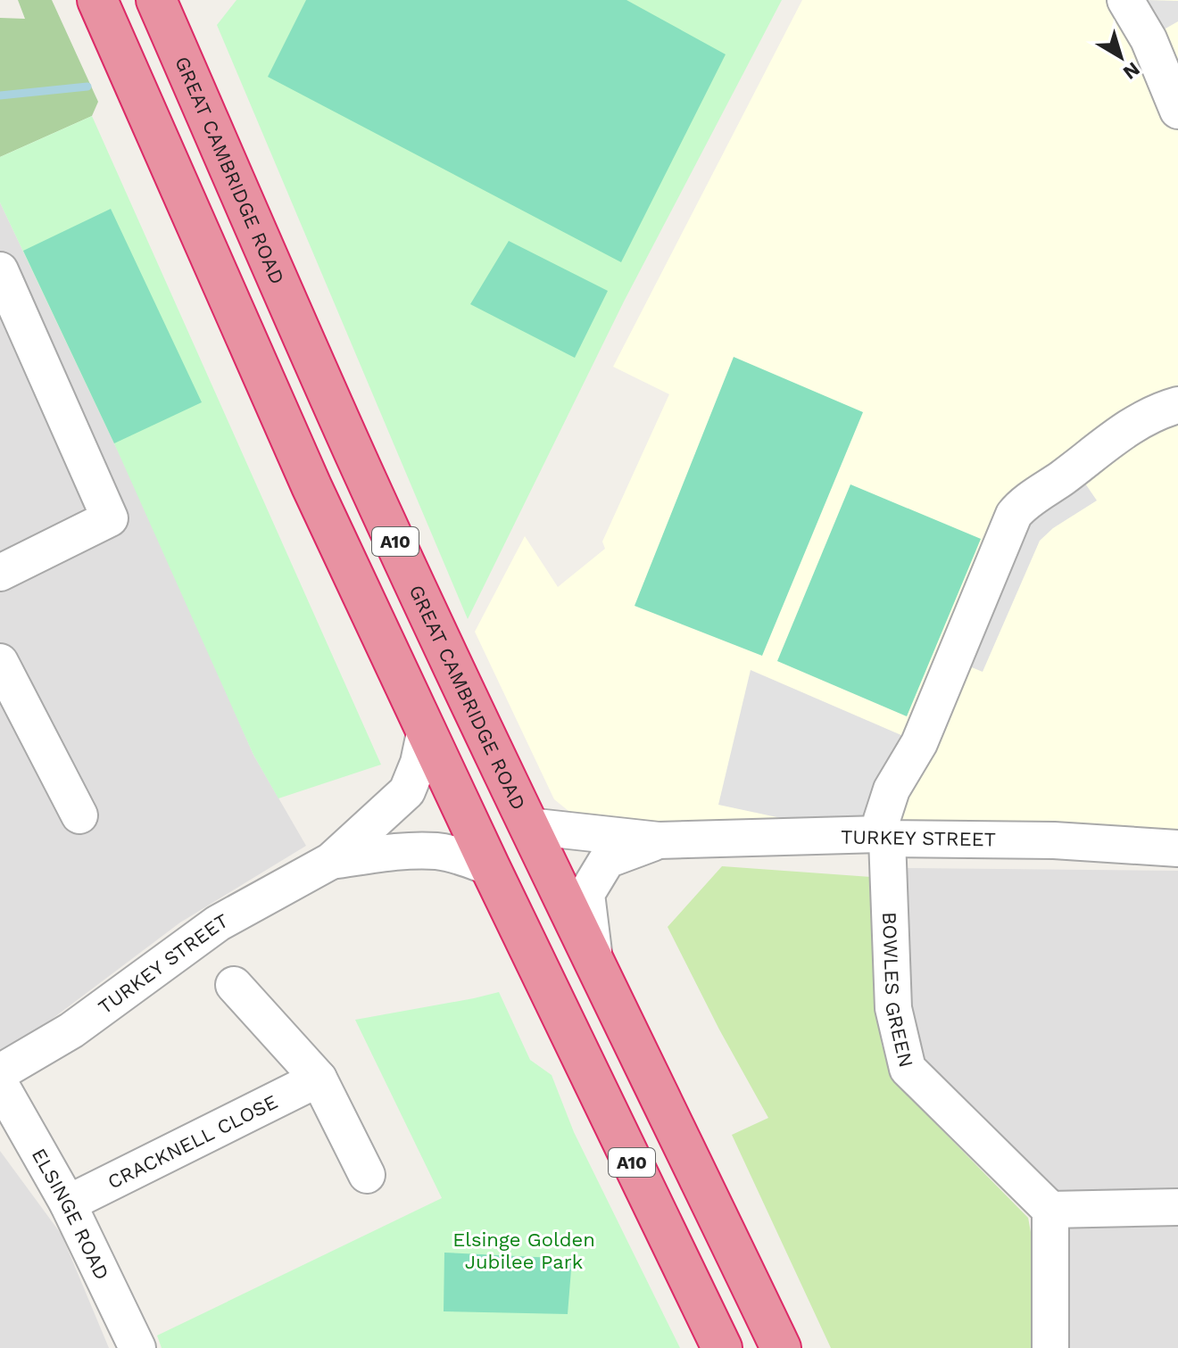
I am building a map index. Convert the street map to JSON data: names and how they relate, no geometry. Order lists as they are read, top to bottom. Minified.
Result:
{"streets":{"highway":["GREAT CAMBRIDGE ROAD","A10"],"street":["TURKEY STREET","BOWLES GREEN","CRACKNELL CLOSE","ELSINGE ROAD"]},"crossings":[["GREAT CAMBRIDGE ROAD","TURKEY STREET"],["A10","TURKEY STREET"],["TURKEY STREET","BOWLES GREEN"],["CRACKNELL CLOSE","ELSINGE ROAD"]],"parks":["Elsinge Golden Jubilee Park"],"north":"bottom right"}
